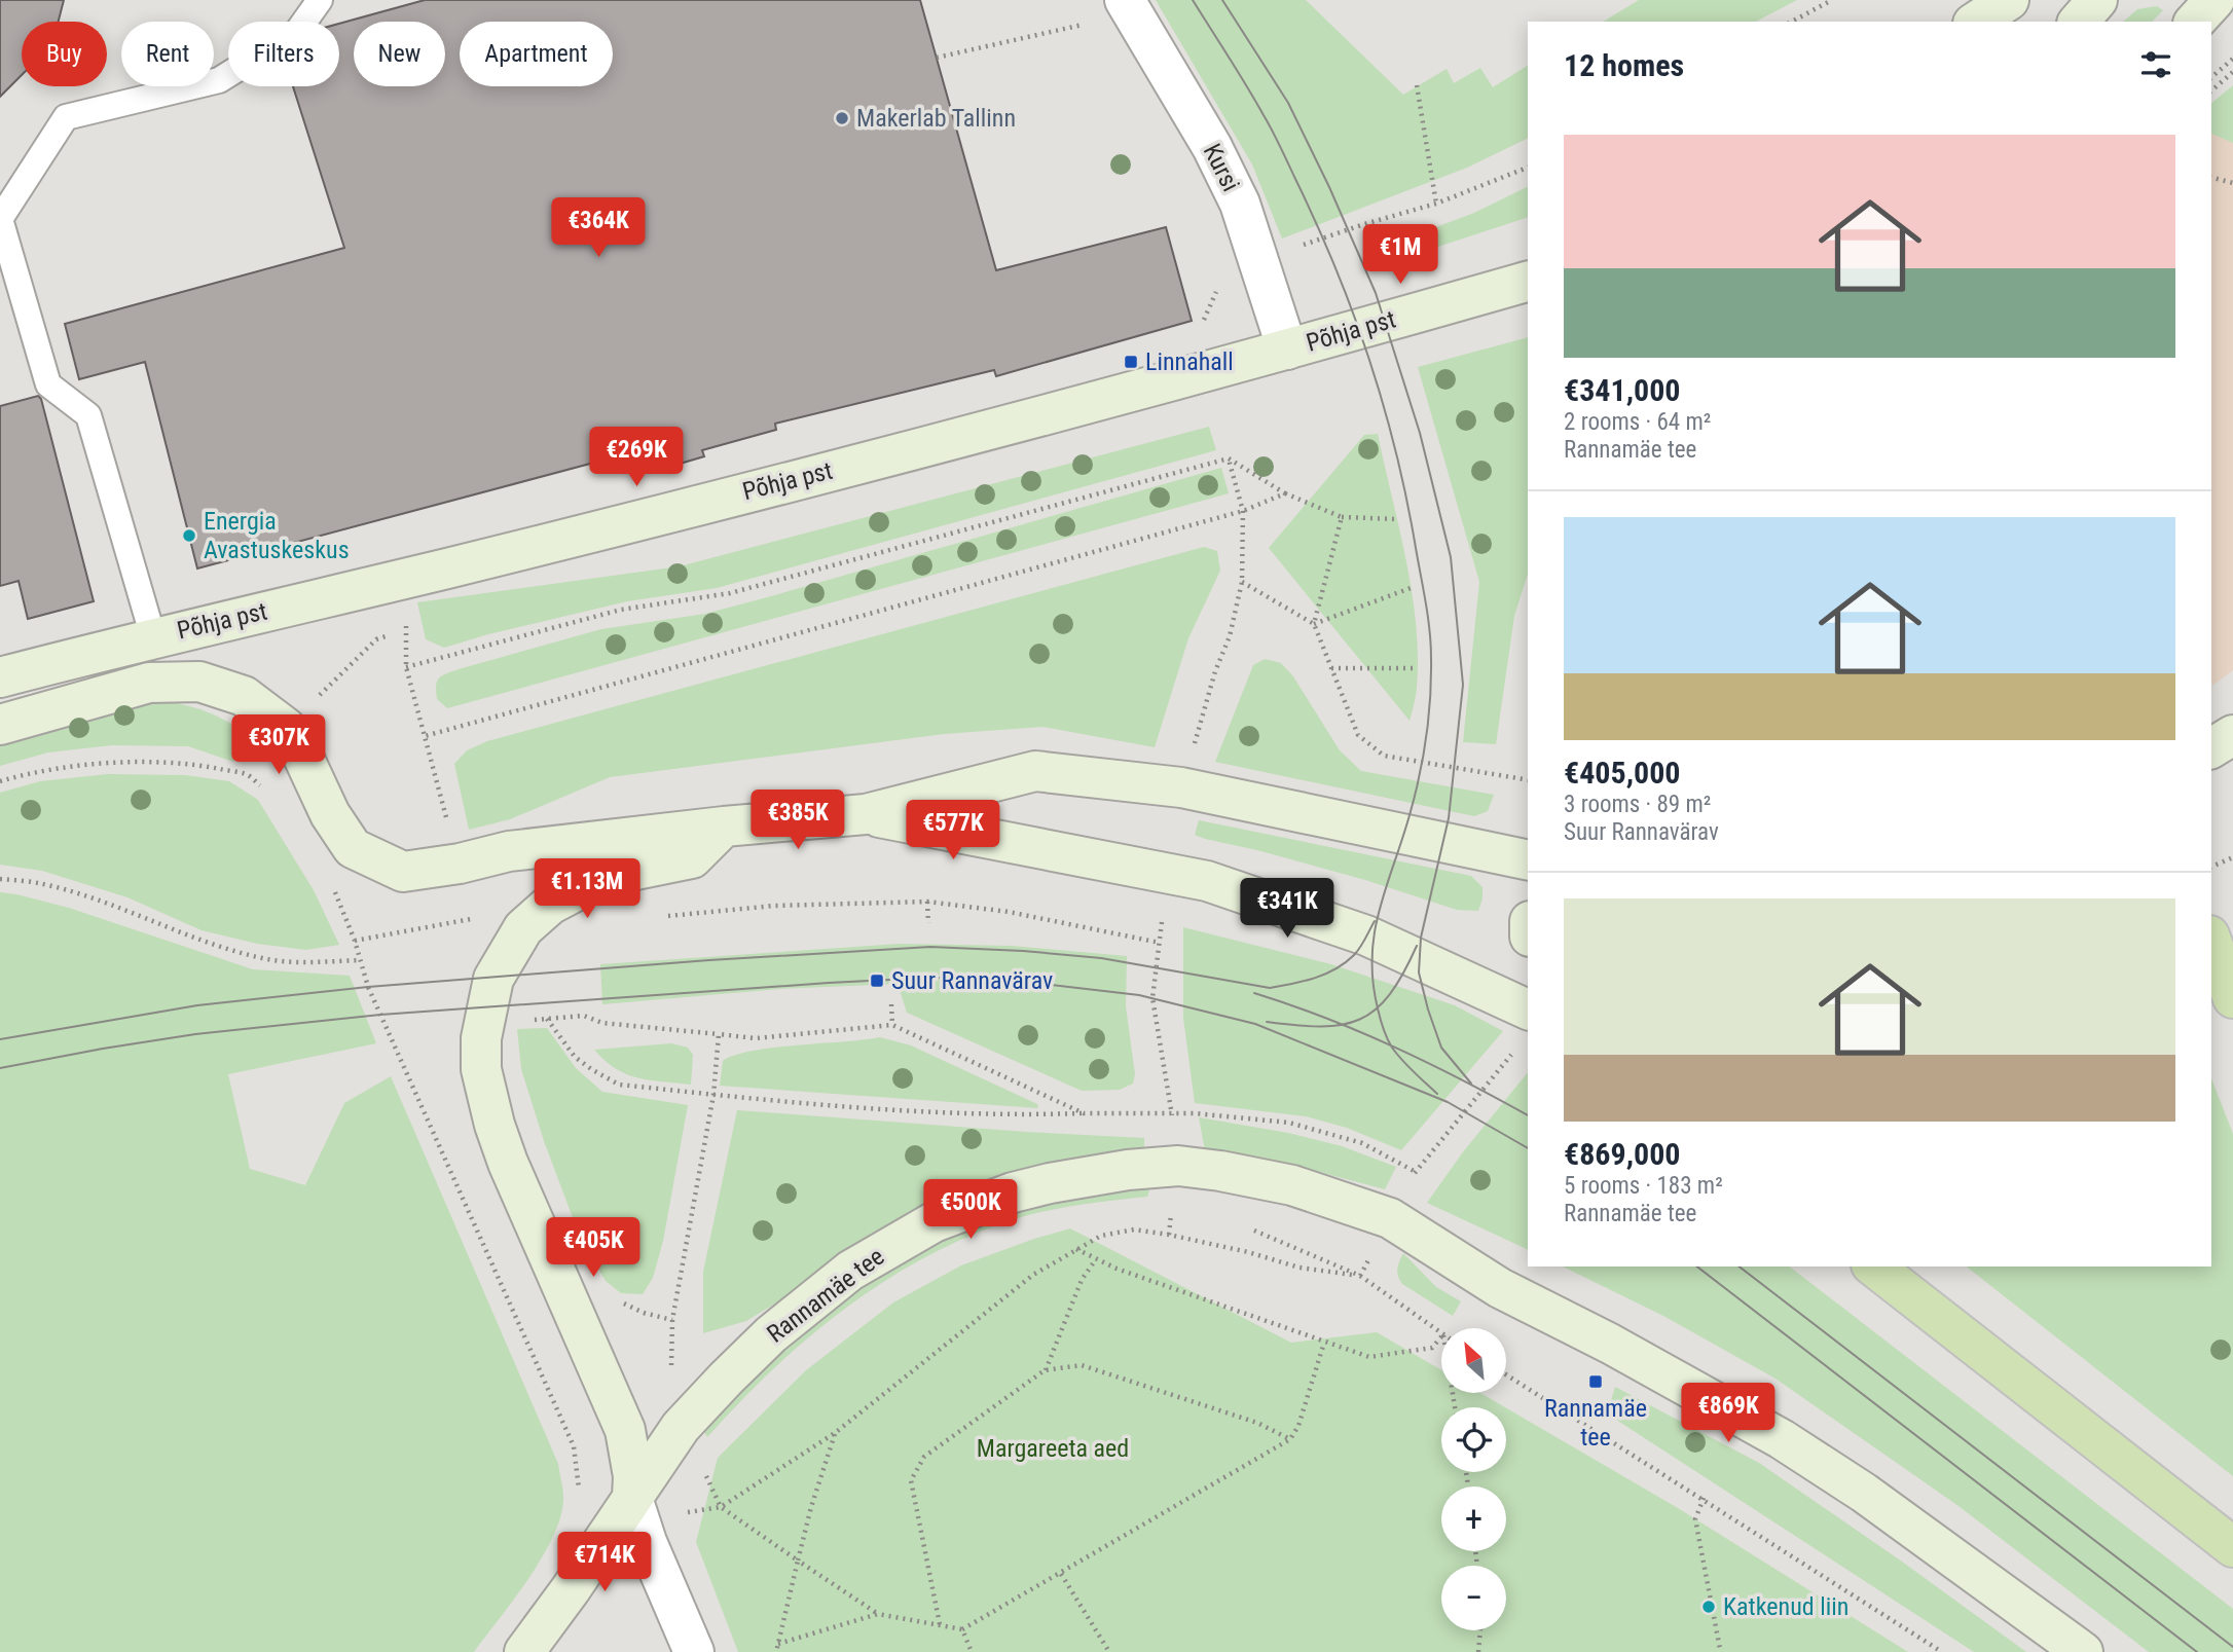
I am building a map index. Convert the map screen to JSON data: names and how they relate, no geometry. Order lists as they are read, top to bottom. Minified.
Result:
{"streets":{"main road":["Põhja pst","Rannamäe tee"],"street":["Kursi"]},"crossings":[["Kursi","Põhja pst"]],"parks":["Margareeta aed"],"places":{"other":["Makerlab Tallinn","Energia Avastuskeskus","Katkenud liin"],"transit":["Linnahall","Suur Rannavärav","Rannamäe tee"]},"north":"top left","page":{"chip":["Buy","Rent","Filters","New","Apartment"],"heading":"12 homes","list":[{"name":"€341,000","note":"2 rooms · 64 m² · Rannamäe tee"},{"name":"€405,000","note":"3 rooms · 89 m² · Suur Rannavärav"},{"name":"€869,000","note":"5 rooms · 183 m² · Rannamäe tee"}],"price":["€364K","€1M","€269K","€307K","€385K","€577K","€1.13M","€341K","€500K","€405K","€869K","€714K"],"map_buttons":["+","−"]}}
